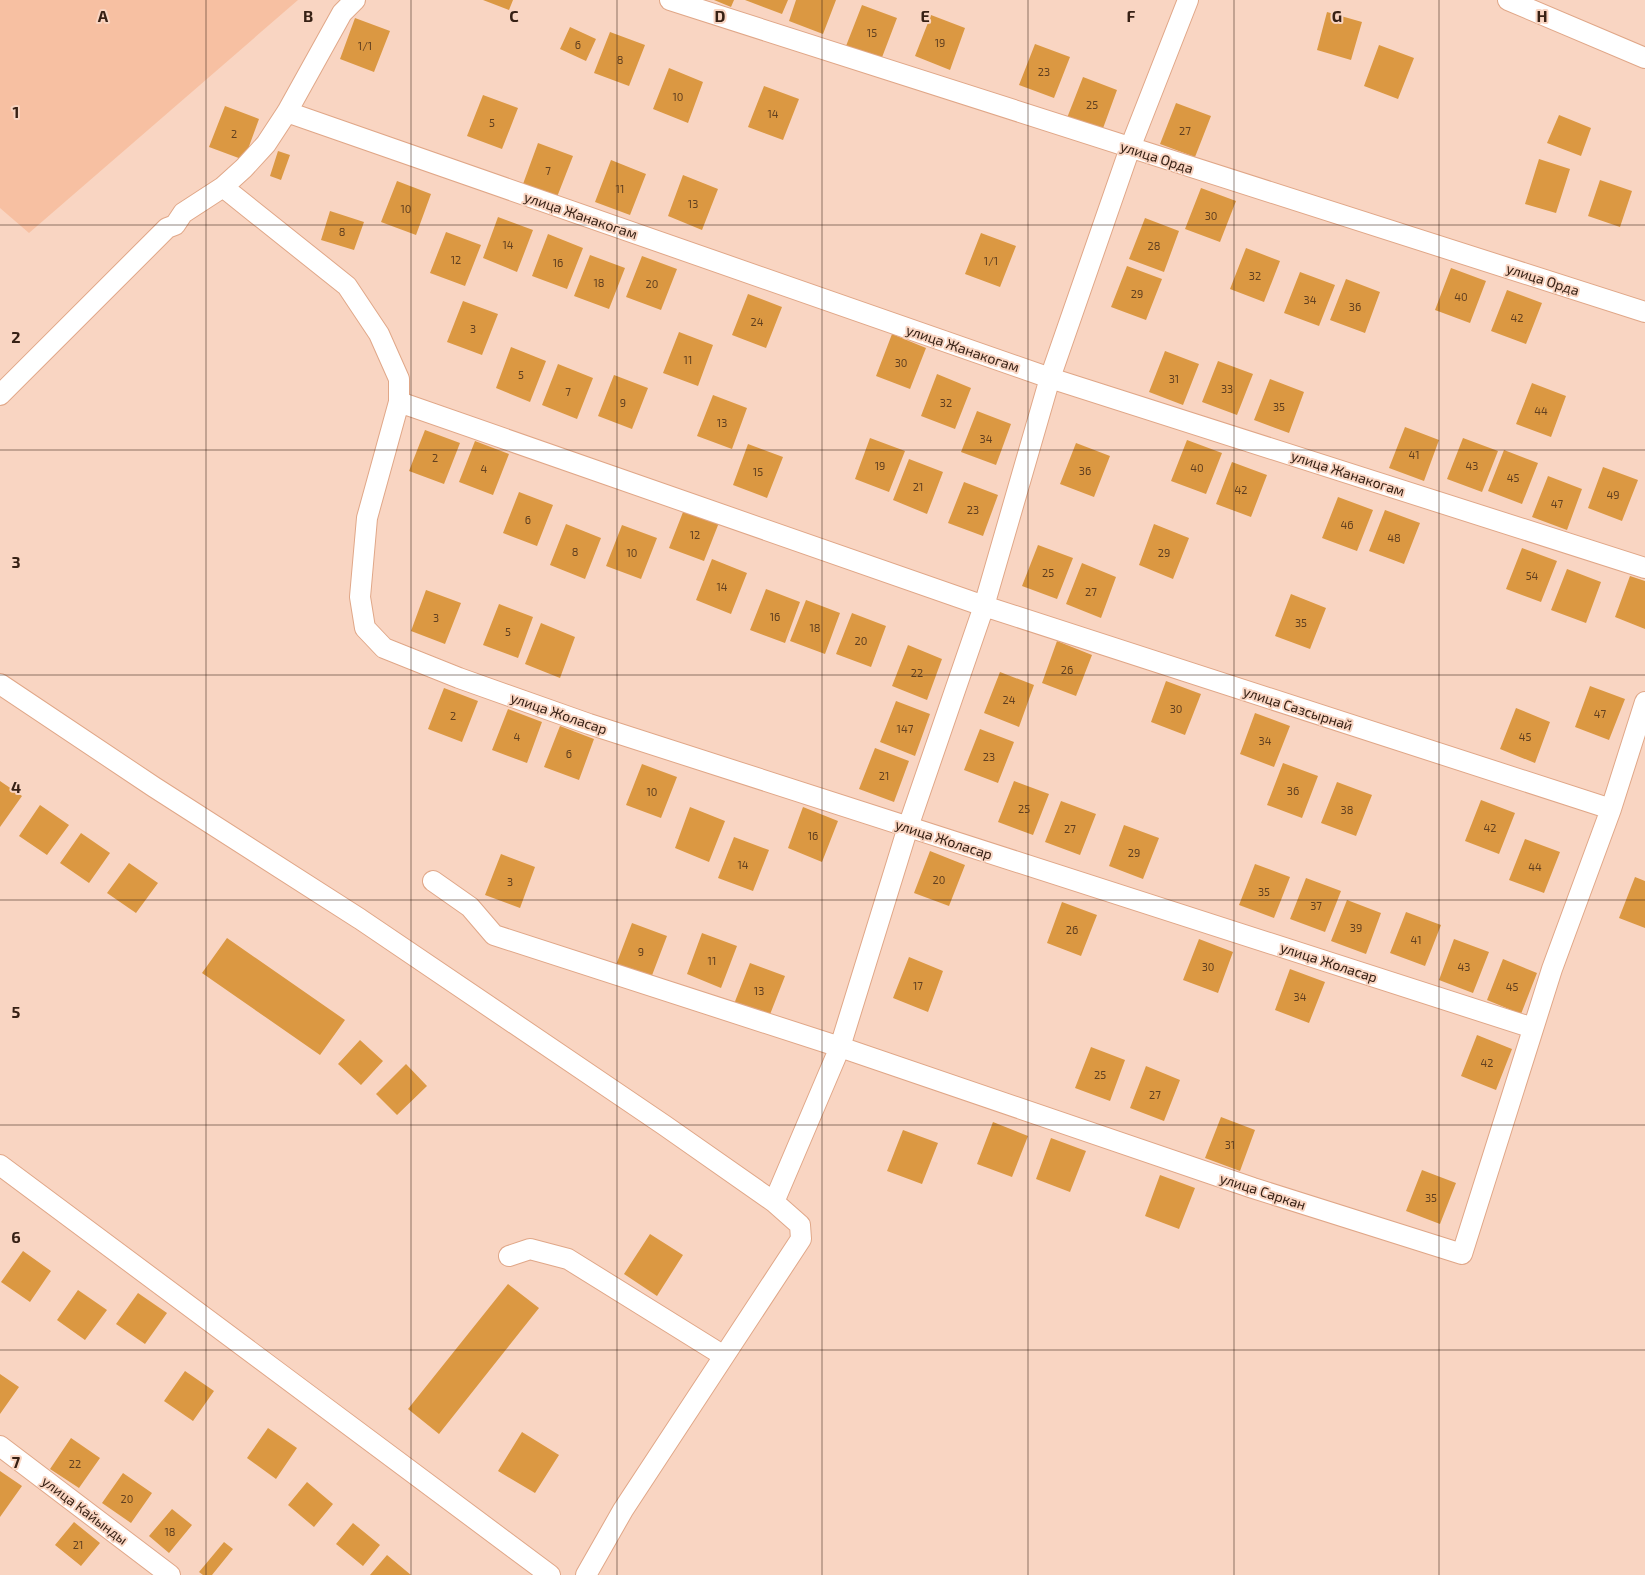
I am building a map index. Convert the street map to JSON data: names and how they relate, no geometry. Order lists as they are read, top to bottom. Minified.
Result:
{"streets":{"street":["улица Орда","улица Жанакогам","улица Сазсырнай","улица Жоласар","улица Саркан","улица Кайынды"]},"crossings":[["улица Сазсырнай","улица Жоласар"],["улица Жоласар","улица Саркан"]],"house_numbers":["15","19","6","1/1","8","23","10","25","14","5","27","2","7","11","13","10","30","8","14","28","12","1/1","16","32","18","20","29","40","34","36","42","24","3","11","30","5","31","33","7","9","32","35","44","13","34","41","2","19","43","40","4","36","15","45","21","42","49","47","23","6","46","12","48","8","10","29","25","54","14","27","16","3","35","18","5","20","26","22","24","30","47","2","147","4","45","34","6","23","21","36","10","25","38","42","27","16","29","14","44","20","3","35","37","39","26","41","9","11","30","43","17","45","13","34","42","25","27","31","35","22","20","18","21"],"grid":{"columns":["A","B","C","D","E","F","G","H"],"rows":["1","2","3","4","5","6","7"]}}
